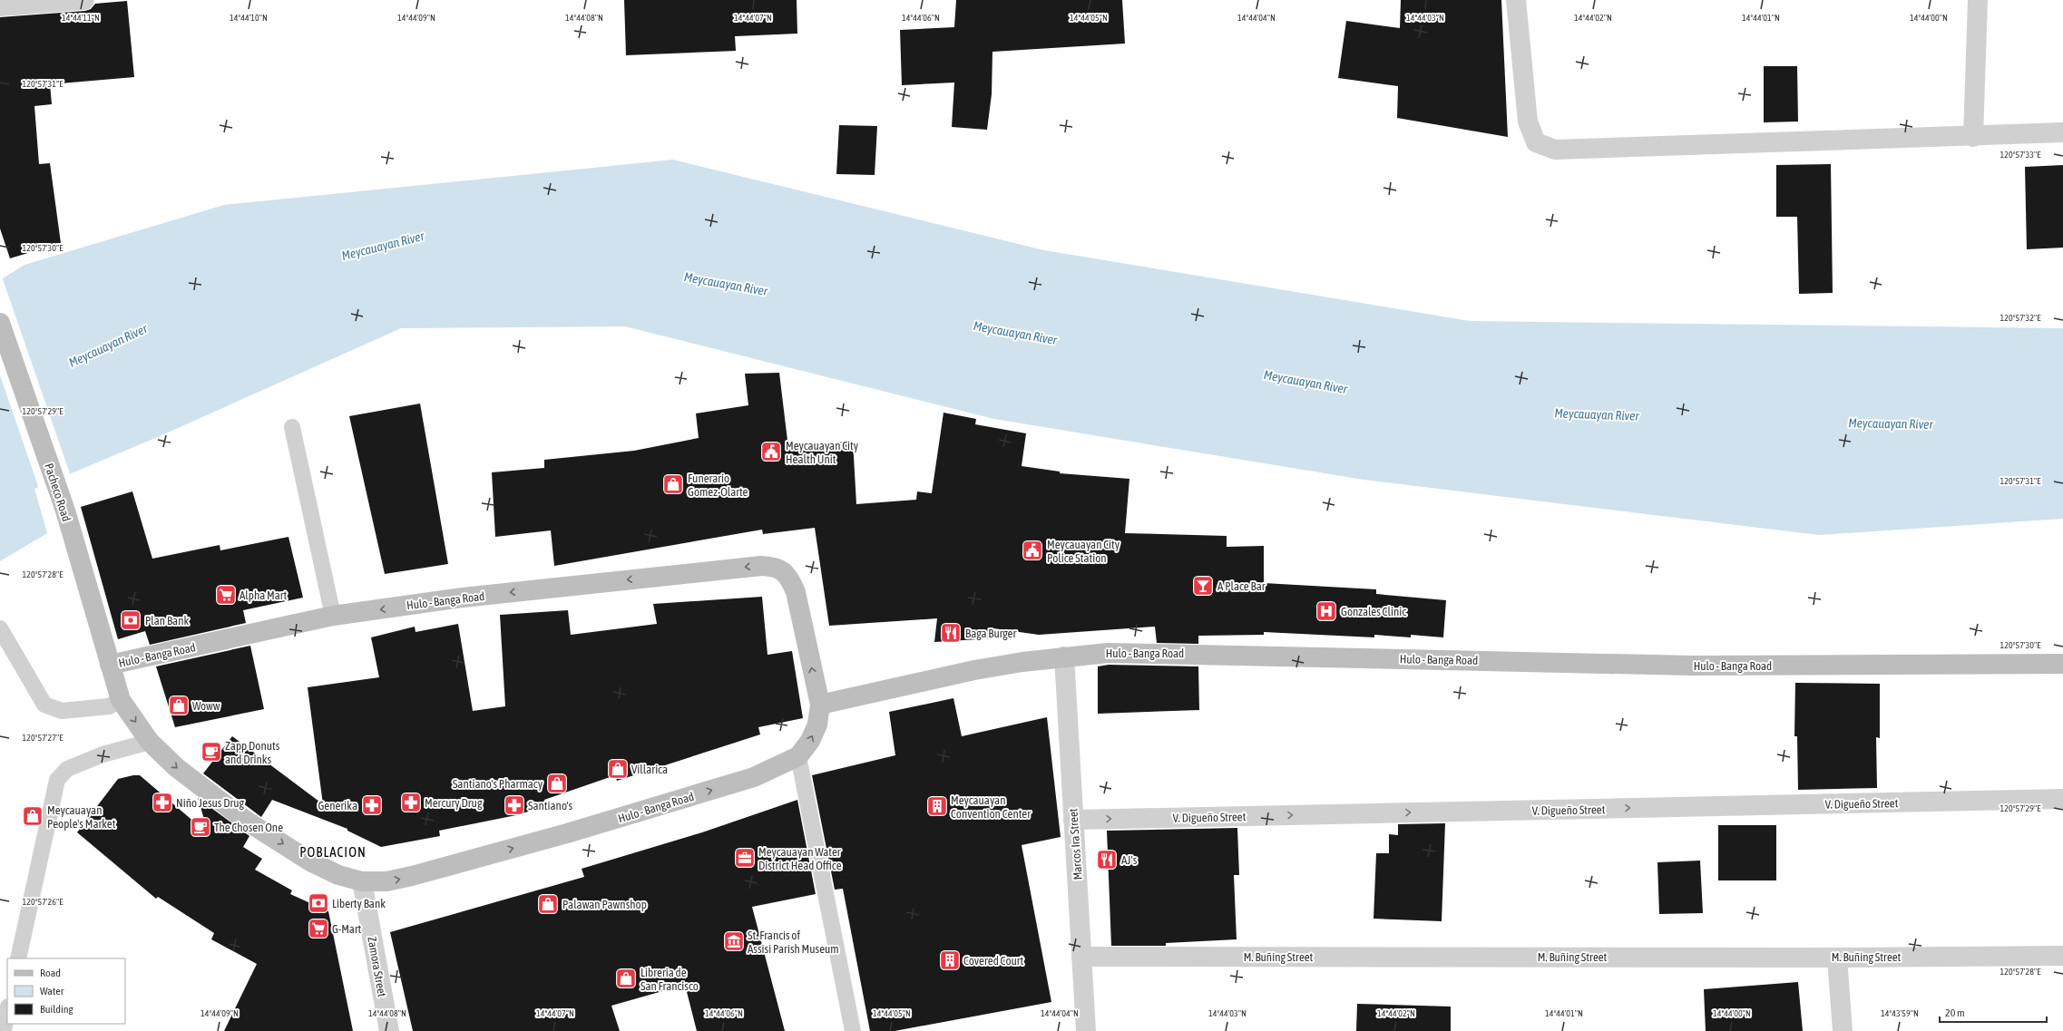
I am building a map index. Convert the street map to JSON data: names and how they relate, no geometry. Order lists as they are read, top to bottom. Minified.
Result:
{"streets":{"main road":["Pacheco Road","Hulo - Banga Road"],"street":["V. Digueño Street","Marcos Ira Street","M. Buñing Street","Zamora Street"]},"crossings":[["Pacheco Road","Hulo - Banga Road"],["Hulo - Banga Road","Marcos Ira Street"],["Hulo - Banga Road","Zamora Street"],["V. Digueño Street","Marcos Ira Street"],["Marcos Ira Street","M. Buñing Street"]],"one_way":["V. Digueño Street"],"districts":["POBLACION"],"water":["Meycauayan River"],"places":{"public building":["Meycauayan City Health Unit","Meycauayan City Police Station"],"shop":["Funerario Gomez-Olarte","Woww","Villarica","Santiano's Pharmacy","Meycauayan People's Market","Palawan Pawnshop","Libreria de San Francisco"],"bar":["A Place Bar"],"supermarket":["Alpha Mart","G-Mart"],"hospital":["Gonzales Clinic"],"bank":["Plan Bank","Liberty Bank"],"restaurant":["Baga Burger","AJ's"],"cafe":["Zapp Donuts and Drinks","The Chosen One"],"pharmacy":["Niño Jesus Drug","Mercury Drug","Generika","Santiano's"],"building":["Meycauayan Convention Center","Covered Court"],"office":["Meycauayan Water District Head Office"],"museum":["St. Francis of Assisi Parish Museum"]},"legend":["Road","Water","Building"],"scale_bar":"20 m","coordinates":["14°44'11\"N","14°44'10\"N","14°44'09\"N","14°44'08\"N","14°44'07\"N","14°44'06\"N","14°44'05\"N","14°44'04\"N","14°44'03\"N","14°44'02\"N","14°44'01\"N","14°44'00\"N","120°57'31\"E","120°57'33\"E","120°57'30\"E","120°57'32\"E","120°57'29\"E","120°57'28\"E","120°57'27\"E","120°57'26\"E","14°43'59\"N"]}
